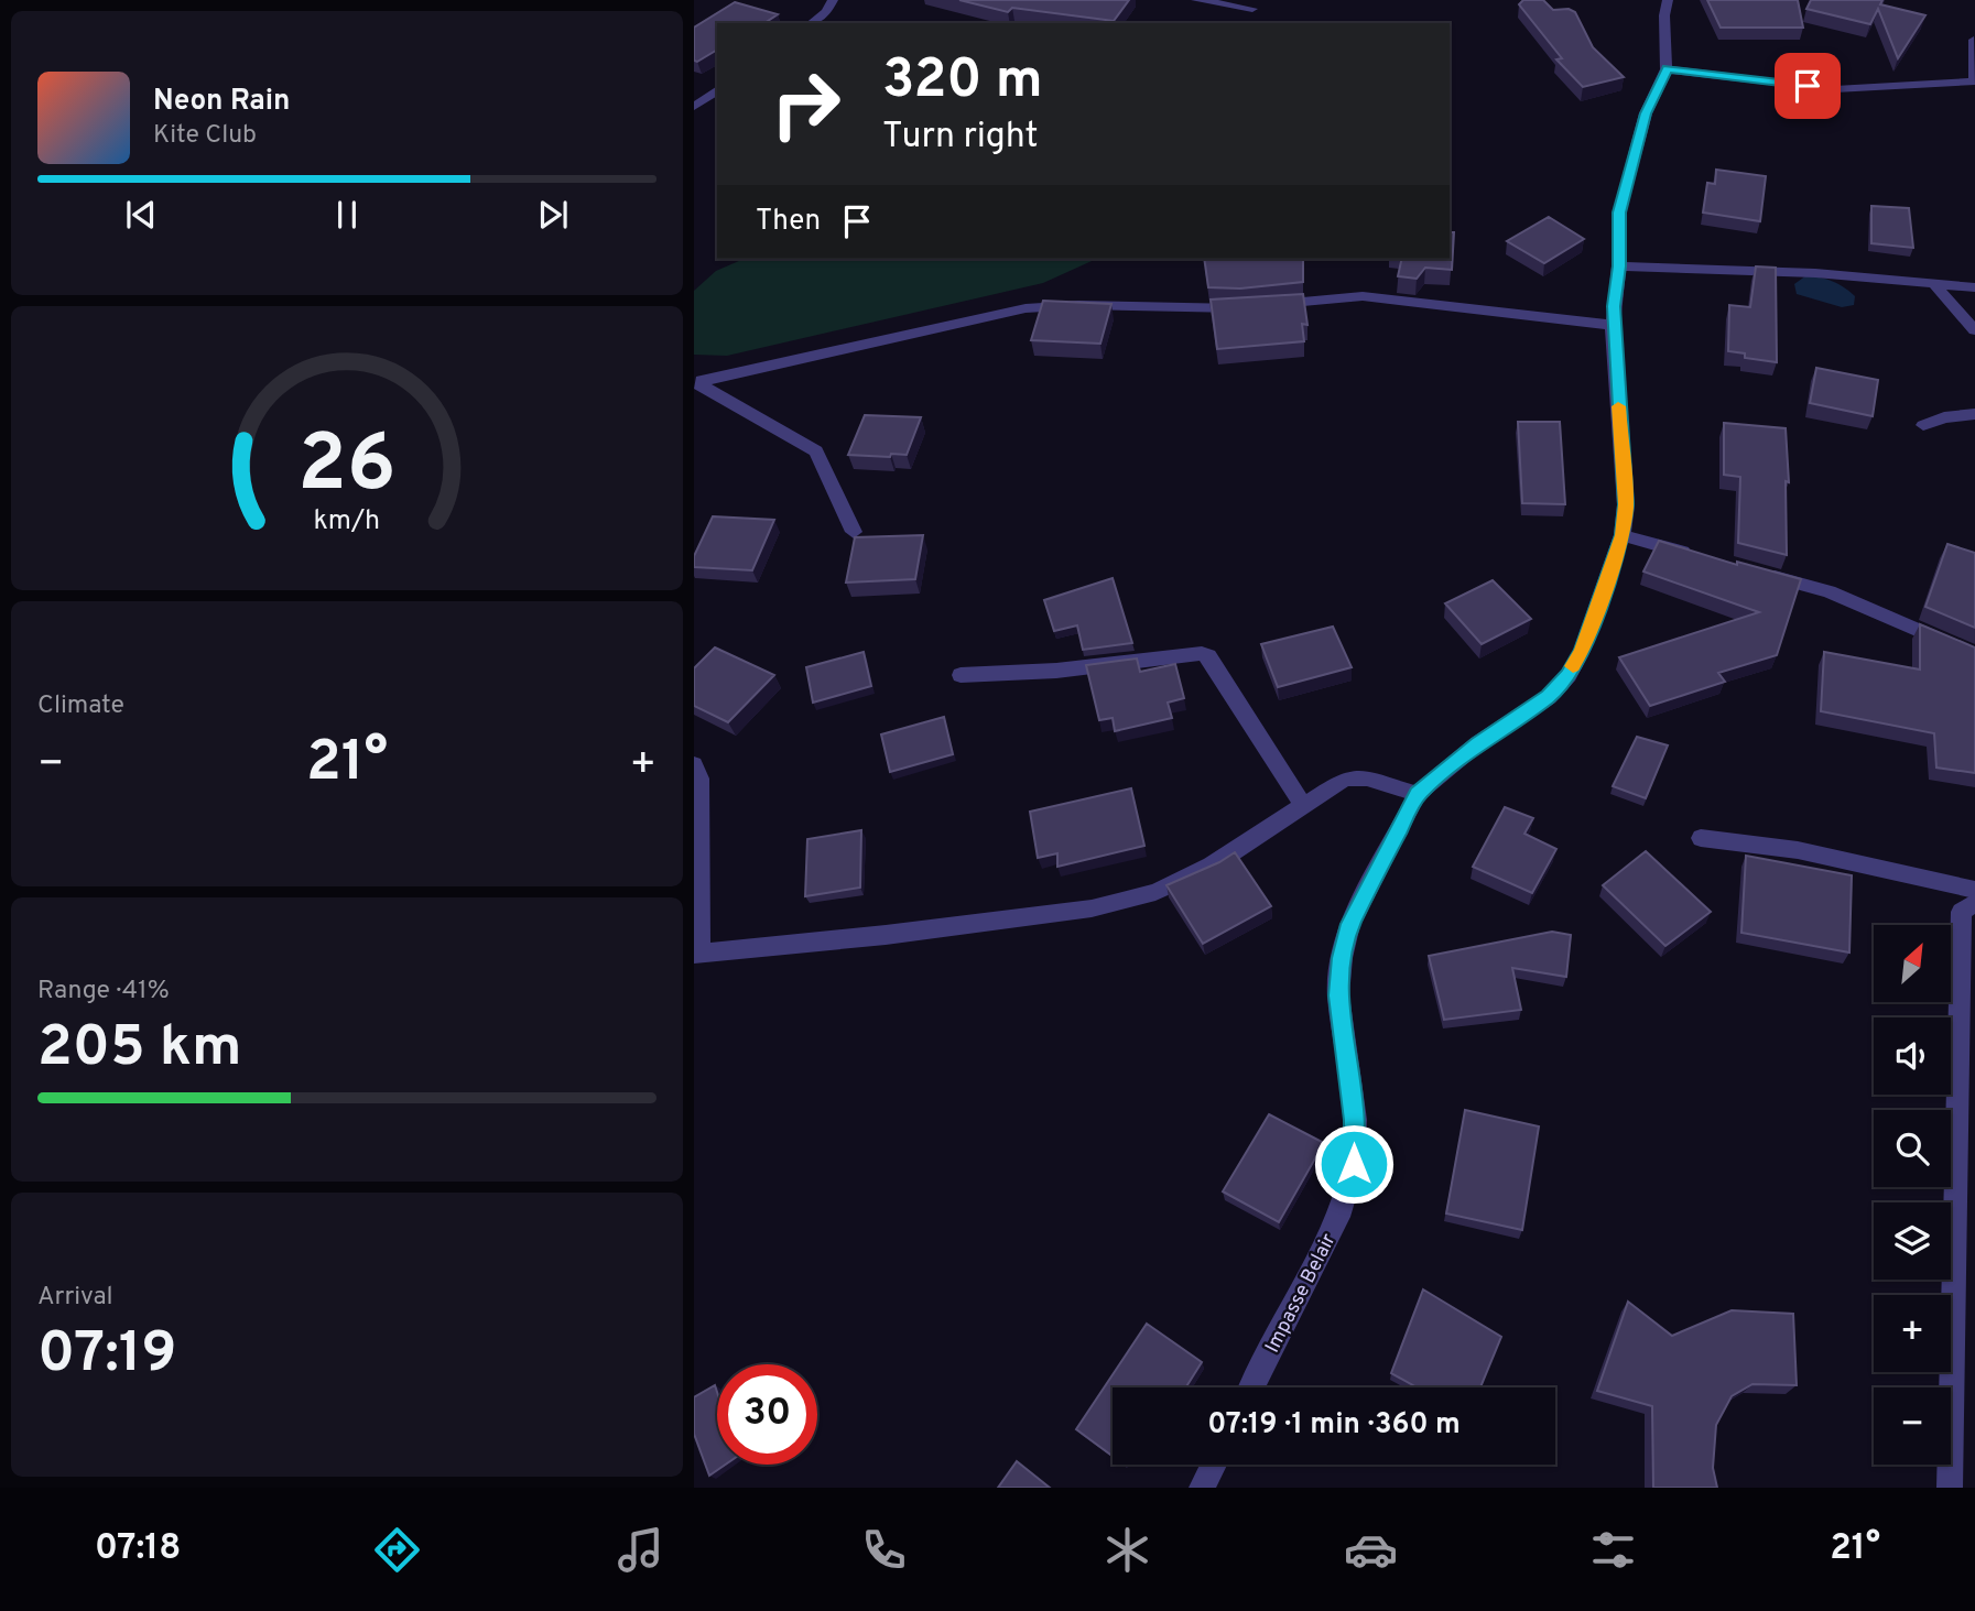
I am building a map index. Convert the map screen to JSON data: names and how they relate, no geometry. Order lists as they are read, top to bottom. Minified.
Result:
{"streets":{"street":["Impasse Belair"]},"north":"top right","page":{"turn":["320 m","Turn right"],"song":["Neon Rain","Kite Club"],"then":"Then","tile":["Climate",["Range · 41%","205 km"],["Arrival","07:19"]],"heat":["−","21°","+"],"map_buttons":["+","−"],"limit":"30","trip":"07:19 · 1 min · 360 m","tabs":["07:18","21°"],"gauge":["26","km/h"]}}
